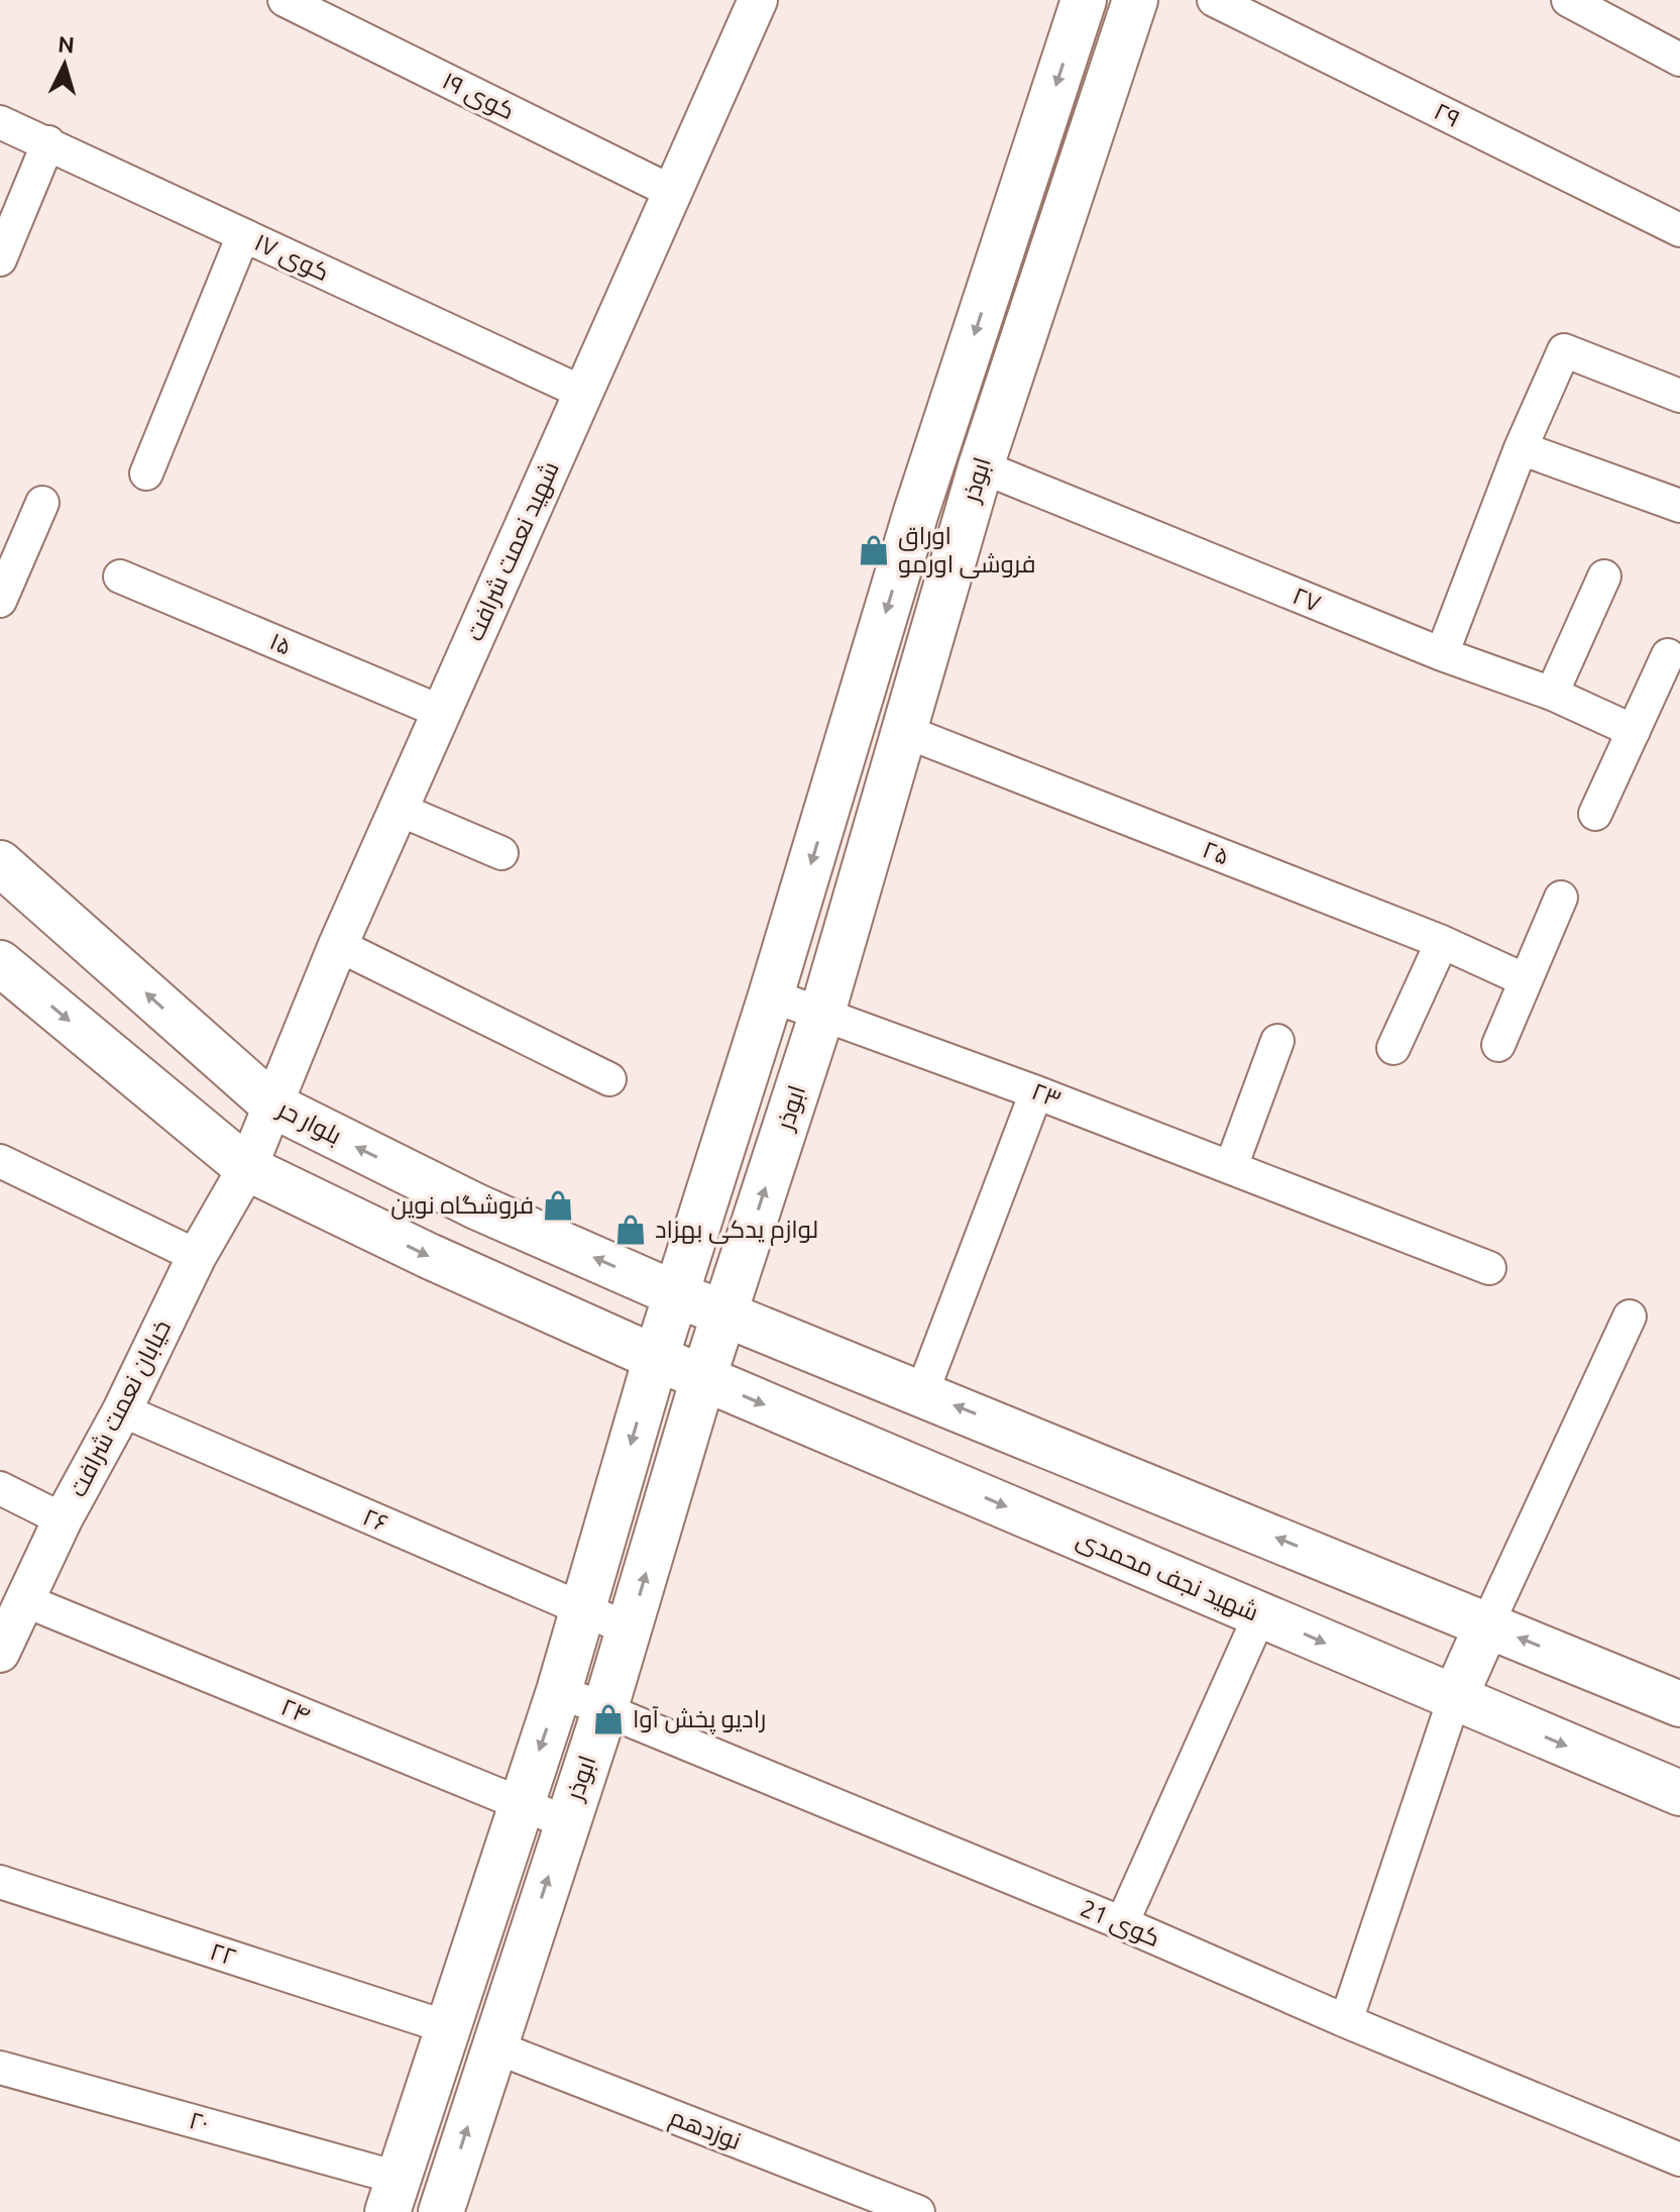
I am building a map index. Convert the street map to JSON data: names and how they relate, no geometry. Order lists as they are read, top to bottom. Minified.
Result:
{"streets":{"main road":["ابوذر","بلوار حر","شهید نجف محمدی"],"street":["کوی ۱۹","۲۹","کوی ۱۷","شهید نعمت شرافت","۲۷","۱۵","۲۵","۲۳","خیابان نعمت شرافت","۲۶","۲۴","کوی 21","۲۲","۲۰","نوزدهم"]},"crossings":[["کوی ۱۹","شهید نعمت شرافت"],["کوی ۱۷","شهید نعمت شرافت"],["ابوذر","۲۷"],["ابوذر","۲۵"],["ابوذر","۲۳"],["ابوذر","بلوار حر"],["ابوذر","۲۶"],["ابوذر","شهید نجف محمدی"],["ابوذر","۲۴"],["ابوذر","کوی 21"],["ابوذر","۲۲"],["ابوذر","۲۰"],["ابوذر","نوزدهم"],["شهید نعمت شرافت","۱۵"],["شهید نعمت شرافت","بلوار حر"],["شهید نعمت شرافت","خیابان نعمت شرافت"],["خیابان نعمت شرافت","۲۶"],["خیابان نعمت شرافت","۲۴"]],"places":{"shop":["اوراق فروشی اورمو","فروشگاه نوین","لوازم یدکی بهزاد","رادیو پخش آوا"]},"north":"top"}
